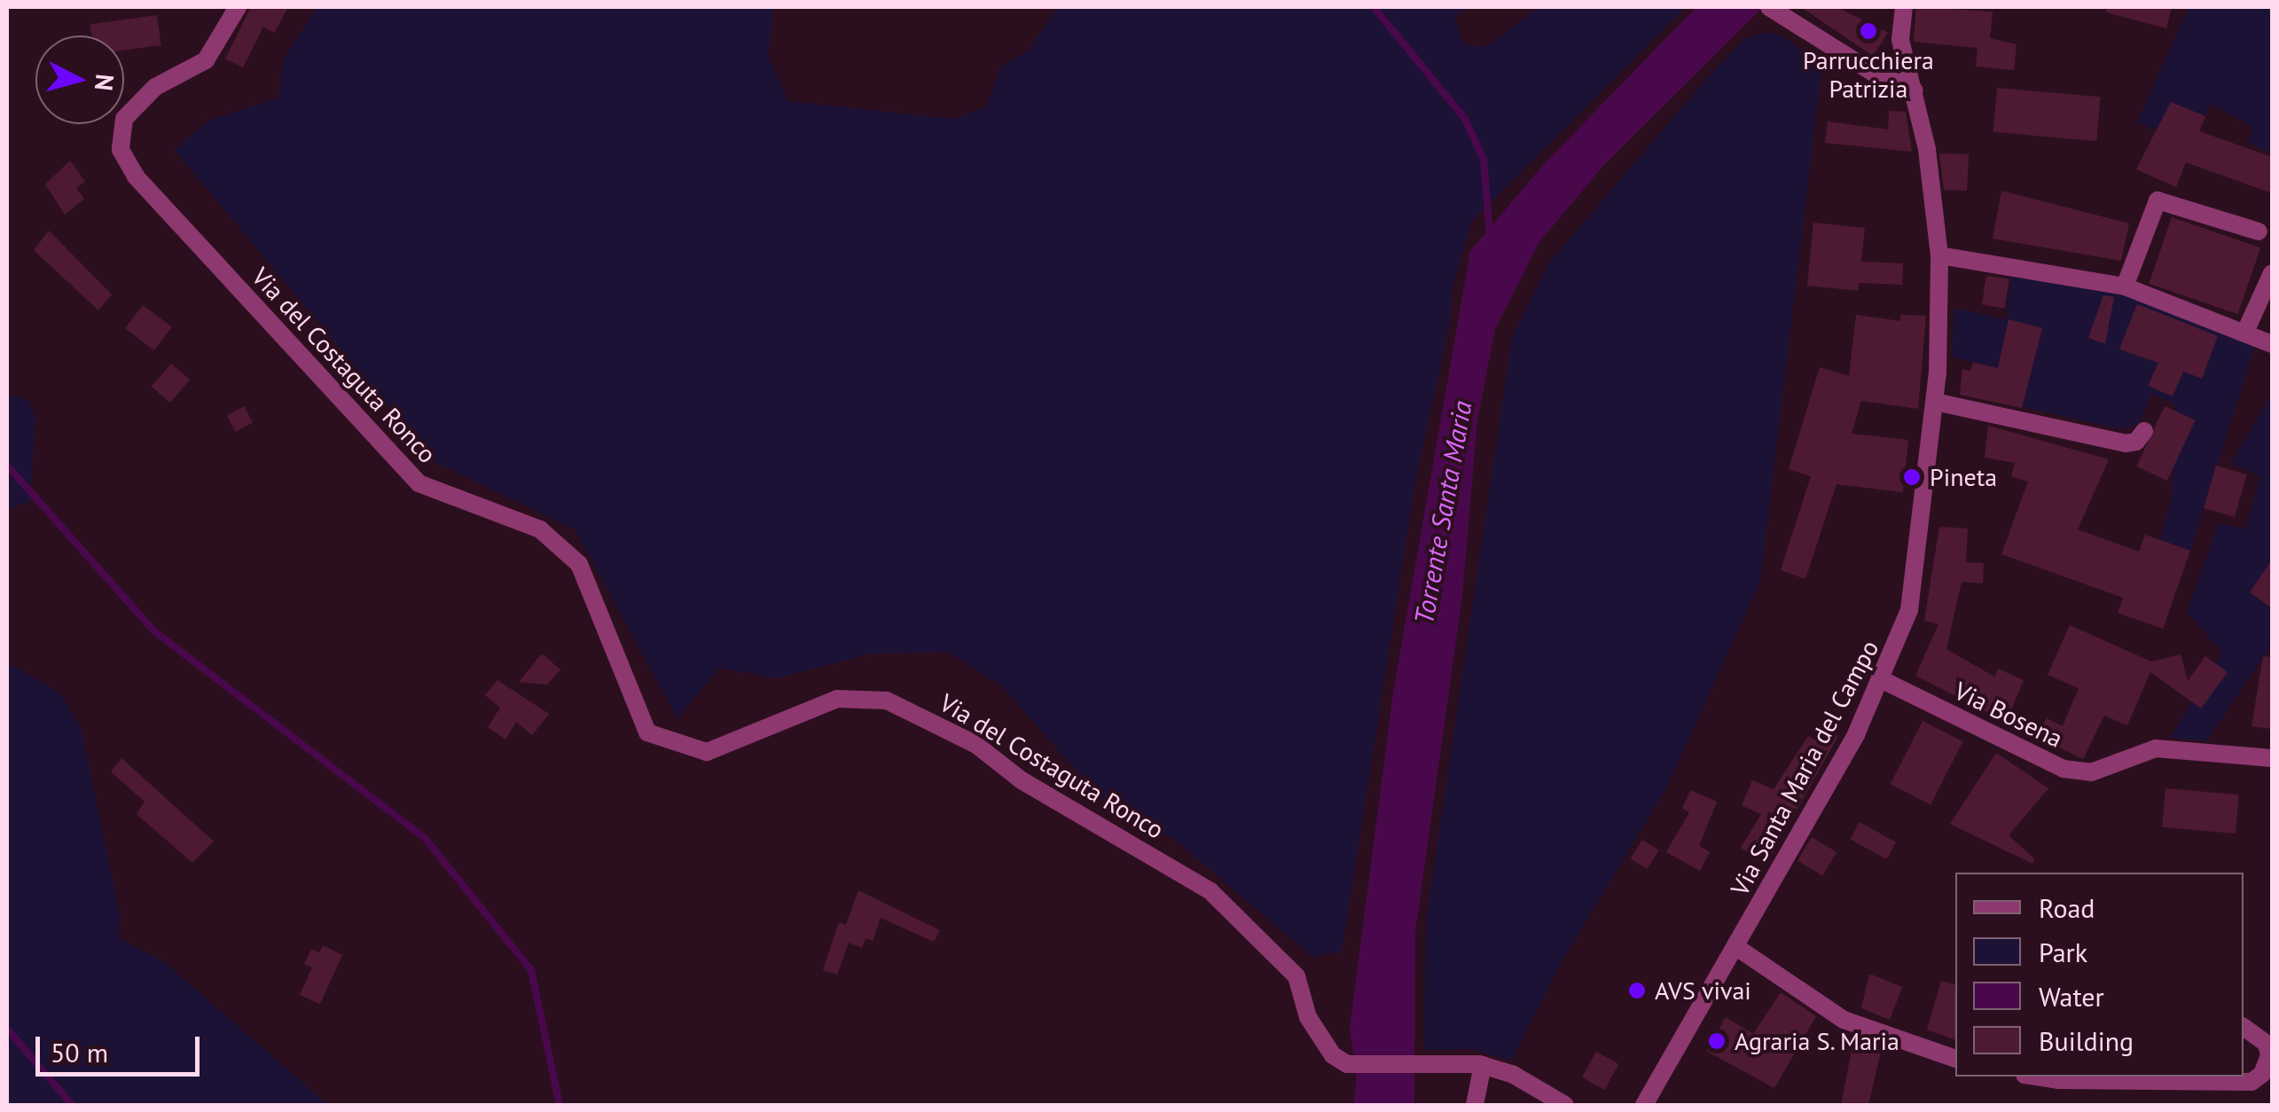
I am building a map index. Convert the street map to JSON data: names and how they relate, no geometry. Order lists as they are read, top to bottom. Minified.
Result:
{"streets":{"street":["Via del Costaguta Ronco","Via Bosena","Via Santa Maria del Campo"]},"crossings":[["Via Bosena","Via Santa Maria del Campo"]],"water":["Torrente Santa Maria"],"places":["Parrucchiera Patrizia","Pineta","AVS vivai","Agraria S. Maria"],"legend":["Road","Park","Water","Building"],"scale_bar":"50 m","north":"right"}
